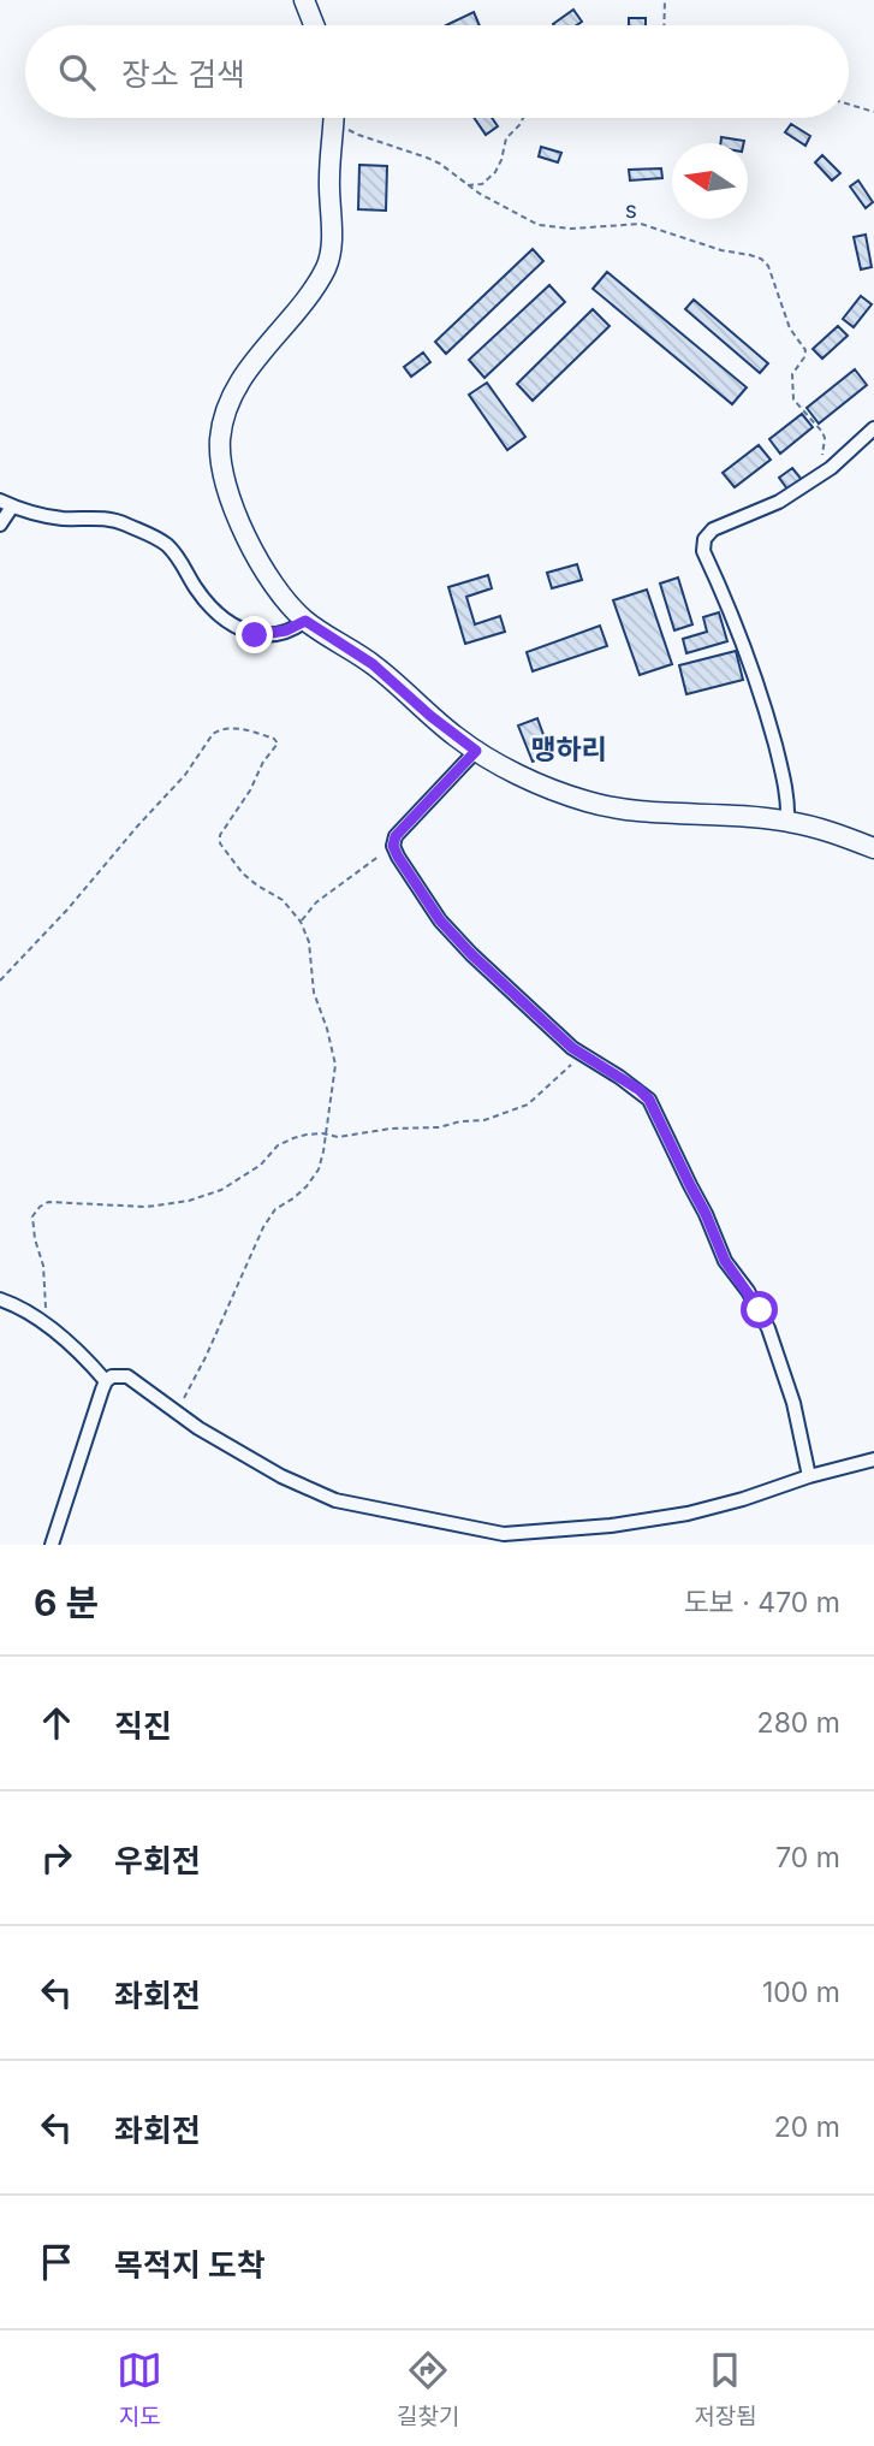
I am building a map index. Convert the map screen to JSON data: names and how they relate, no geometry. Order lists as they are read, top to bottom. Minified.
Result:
{"streets":{"path":["s"]},"districts":["맹하리"],"north":"left","page":{"search":"장소 검색","heading":["6 분","도보 · 470 m"],"list":[["직진","280 m"],["우회전","70 m"],["좌회전","100 m"],["좌회전","20 m"],"목적지 도착"],"nav":["지도","길찾기","저장됨"]}}
